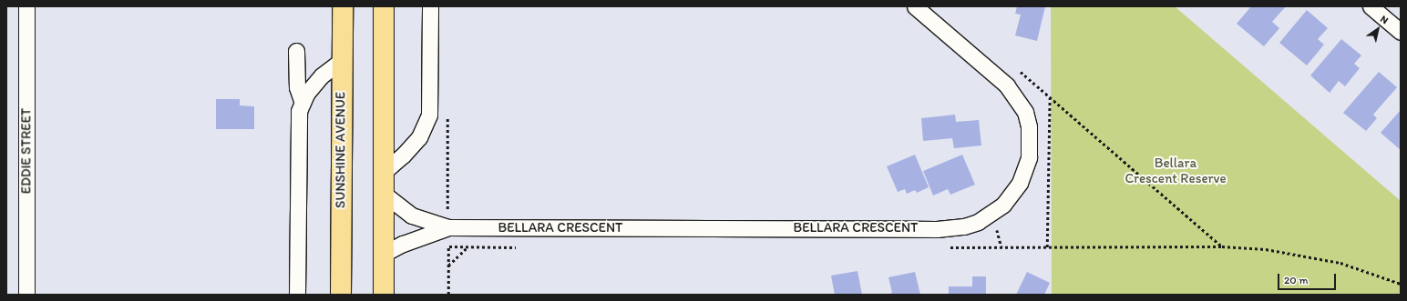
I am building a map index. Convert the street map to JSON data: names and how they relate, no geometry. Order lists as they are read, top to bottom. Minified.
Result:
{"streets":{"main road":["SUNSHINE AVENUE"],"street":["EDDIE STREET","BELLARA CRESCENT"]},"parks":["Bellara Crescent Reserve"],"scale_bar":"20 m","north":"top right"}
